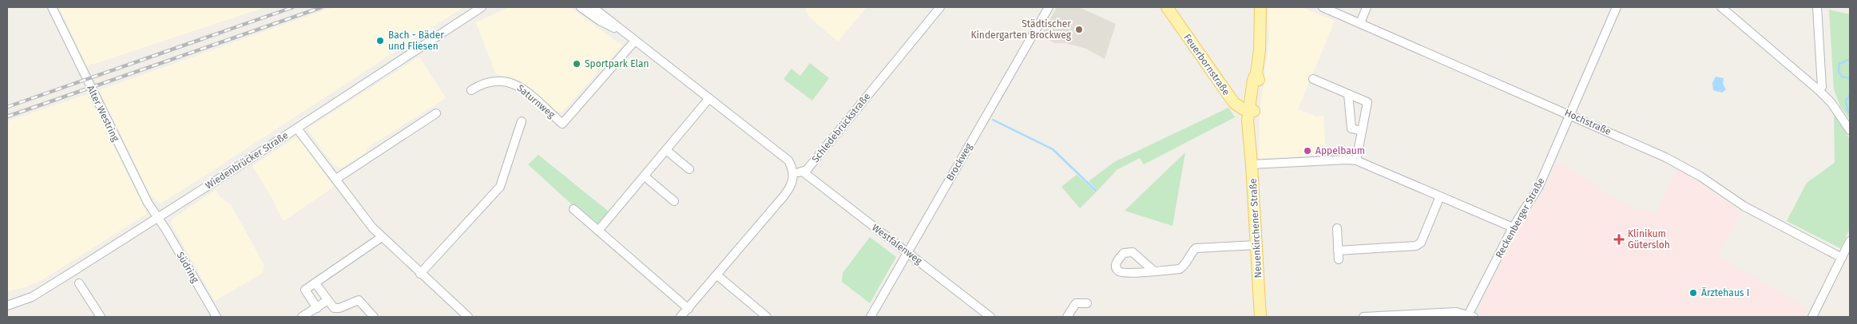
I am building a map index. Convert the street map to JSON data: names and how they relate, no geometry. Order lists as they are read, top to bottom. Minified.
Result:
{"streets":{"main road":["Feuerbornstraße","Neuenkirchener Straße"],"street":["Saturnweg","Alter Westring","Hochstraße","Schledebrückstraße","Wiedenbrücker Straße","Brockweg","Reckenberger Straße","Westfalenweg","Südring"]},"crossings":[["Feuerbornstraße","Neuenkirchener Straße"],["Alter Westring","Wiedenbrücker Straße"],["Alter Westring","Südring"],["Hochstraße","Reckenberger Straße"],["Schledebrückstraße","Westfalenweg"],["Wiedenbrücker Straße","Südring"],["Brockweg","Westfalenweg"]],"places":{"other":["Städtischer Kindergarten Brockweg","Bach - Bäder und Fliesen","Sportpark Elan","Appelbaum","Ärztehaus I"],"health":["Klinikum Gütersloh"]}}
